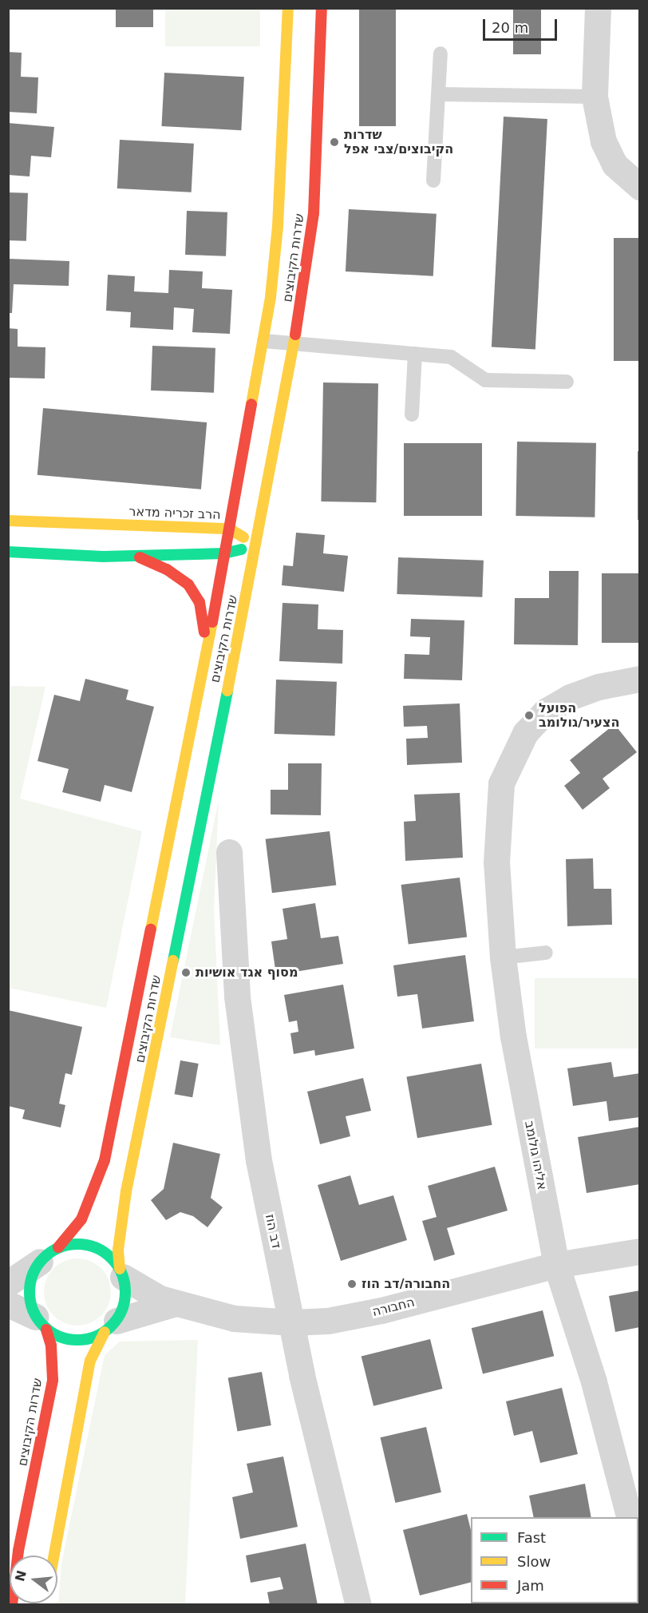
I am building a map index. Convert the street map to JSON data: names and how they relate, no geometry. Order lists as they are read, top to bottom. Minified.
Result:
{"streets":{"street":["שדרות הקיבוצים","הרב זכריה מדאר","אליהו גולומב","דב הוז","החבורה"]},"crossings":[["שדרות הקיבוצים","הרב זכריה מדאר"],["שדרות הקיבוצים","החבורה"],["אליהו גולומב","החבורה"],["דב הוז","החבורה"]],"places":["שדרות הקיבוצים/צבי אפל","הפועל הצעיר/גולומב","מסוף אגד אושיות","החבורה/דב הוז"],"legend":["Fast","Slow","Jam"],"scale_bar":"20 m","north":"left"}
